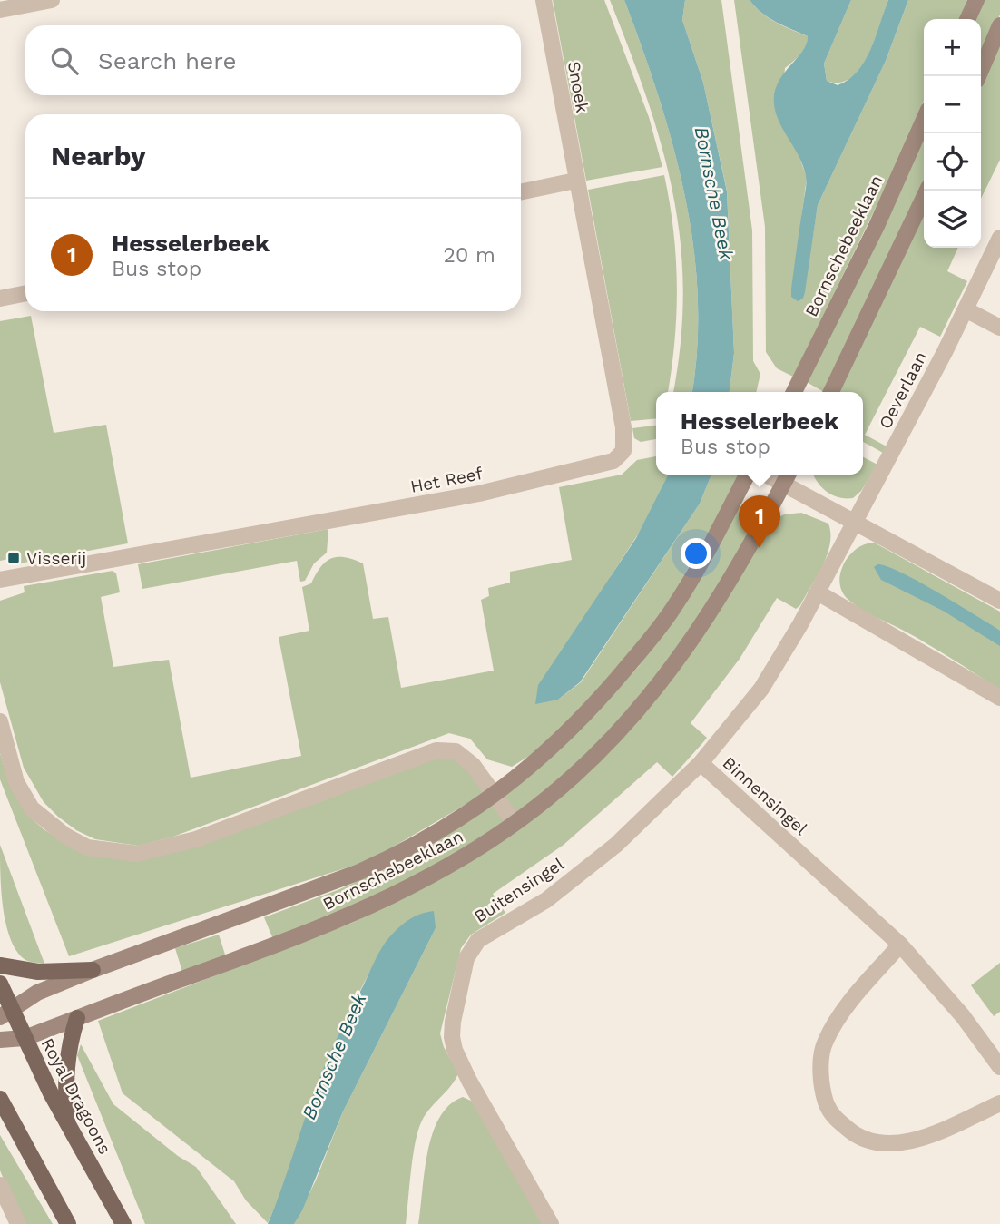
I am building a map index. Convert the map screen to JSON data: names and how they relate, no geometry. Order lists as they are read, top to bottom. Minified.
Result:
{"streets":{"main road":["Royal Dragoons"],"street":["Snoek","Bornschebeeklaan","Oeverlaan","Het Reef","Binnensingel","Buitensingel"]},"crossings":[["Snoek","Het Reef"],["Bornschebeeklaan","Royal Dragoons"],["Oeverlaan","Binnensingel"],["Binnensingel","Buitensingel"]],"water":["Bornsche Beek"],"places":{"transit":["Visserij"]},"page":{"map_buttons":["+","−"],"search":"Search here","heading":"Nearby","list":[{"mark":"1","name":"Hesselerbeek","note":"Bus stop","value":"20 m"}],"popup":["Hesselerbeek","Bus stop"],"pins":"1"}}
